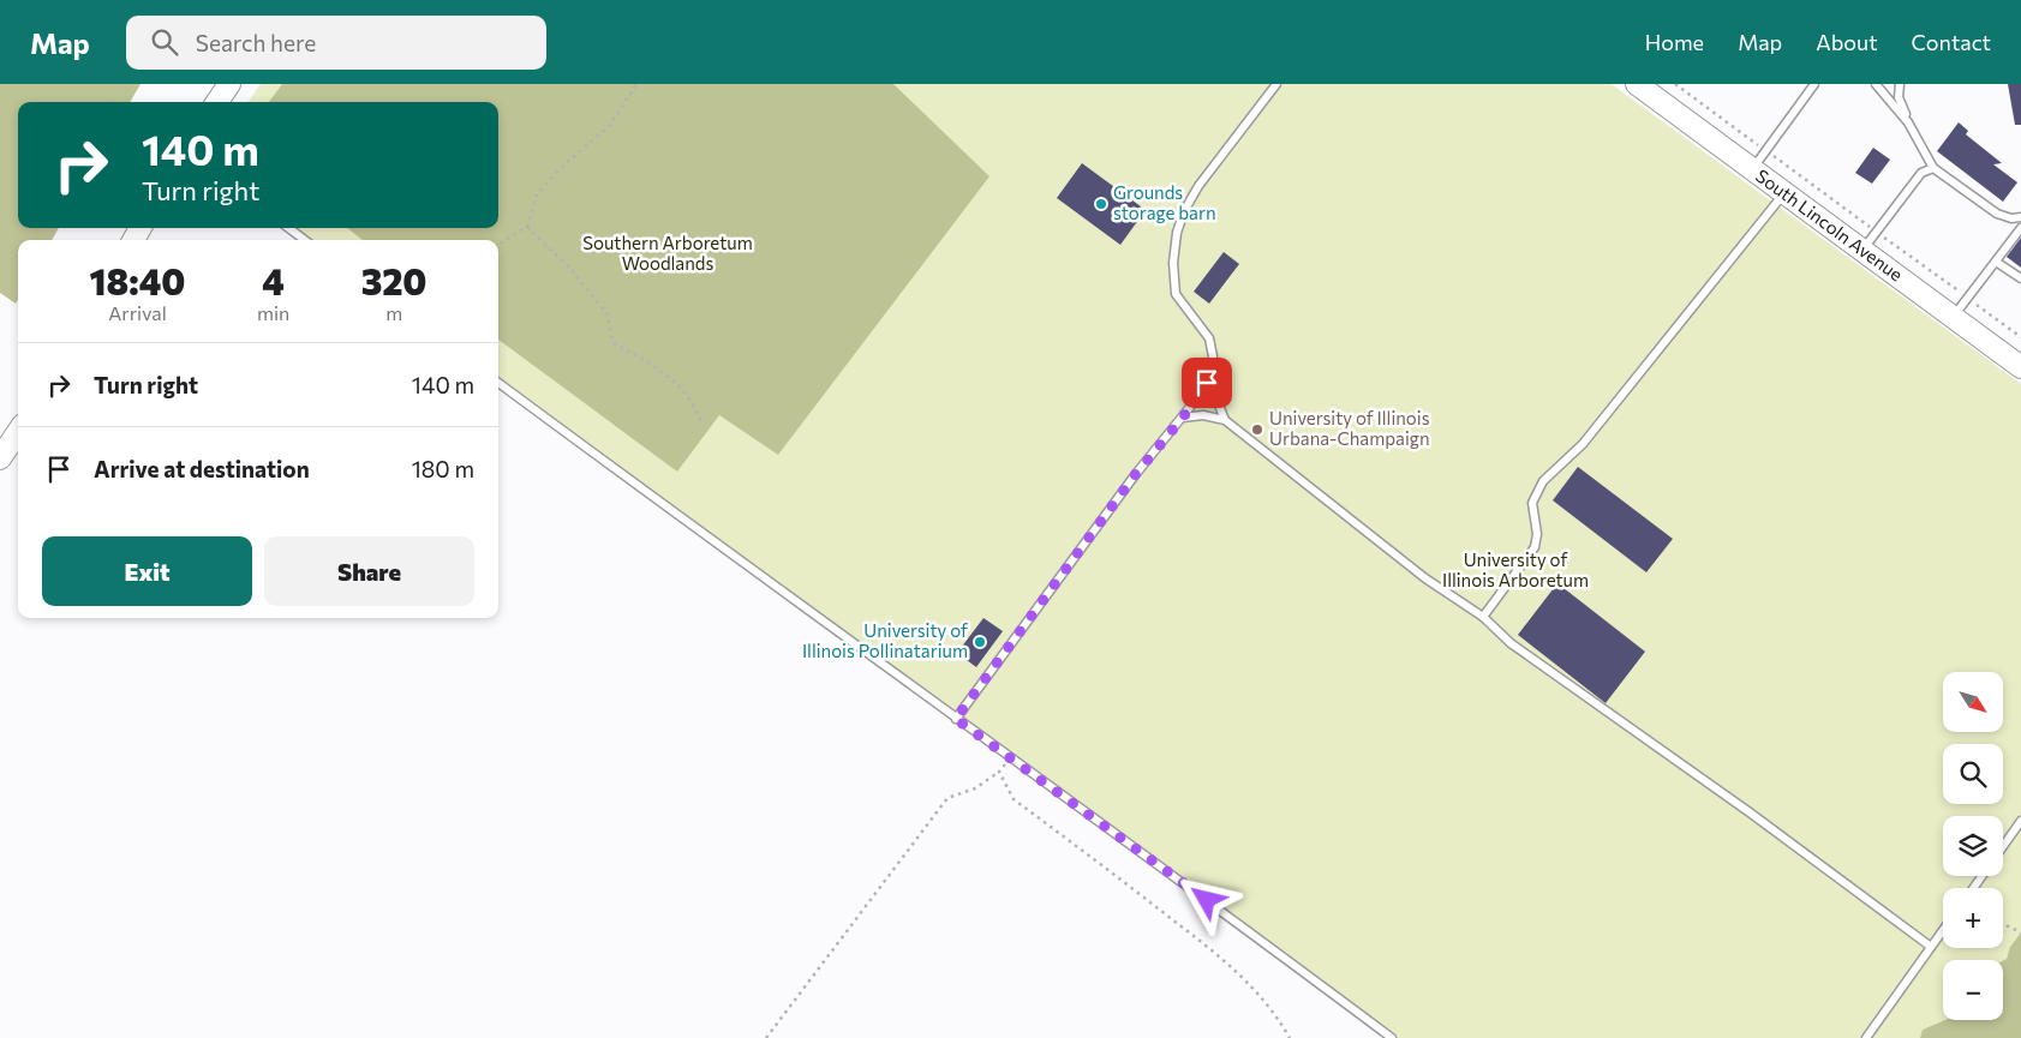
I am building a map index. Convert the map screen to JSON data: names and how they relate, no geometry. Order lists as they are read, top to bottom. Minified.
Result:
{"streets":{"main road":["South Lincoln Avenue"]},"parks":["Southern Arboretum Woodlands","University of Illinois Arboretum"],"places":["Grounds storage barn","University of Illinois Urbana-Champaign","University of Illinois Pollinatarium"],"north":"bottom right","page":{"header":"Map","search":"Search here","nav":["Home","Map","About","Contact"],"turn":["140 m","Turn right"],"eta":["18:40","Arrival","4","min","320","m"],"list":[{"name":"Turn right","value":"140 m"},{"name":"Arrive at destination","value":"180 m"}],"buttons":["Exit","Share"],"map_buttons":["+","−"]}}
